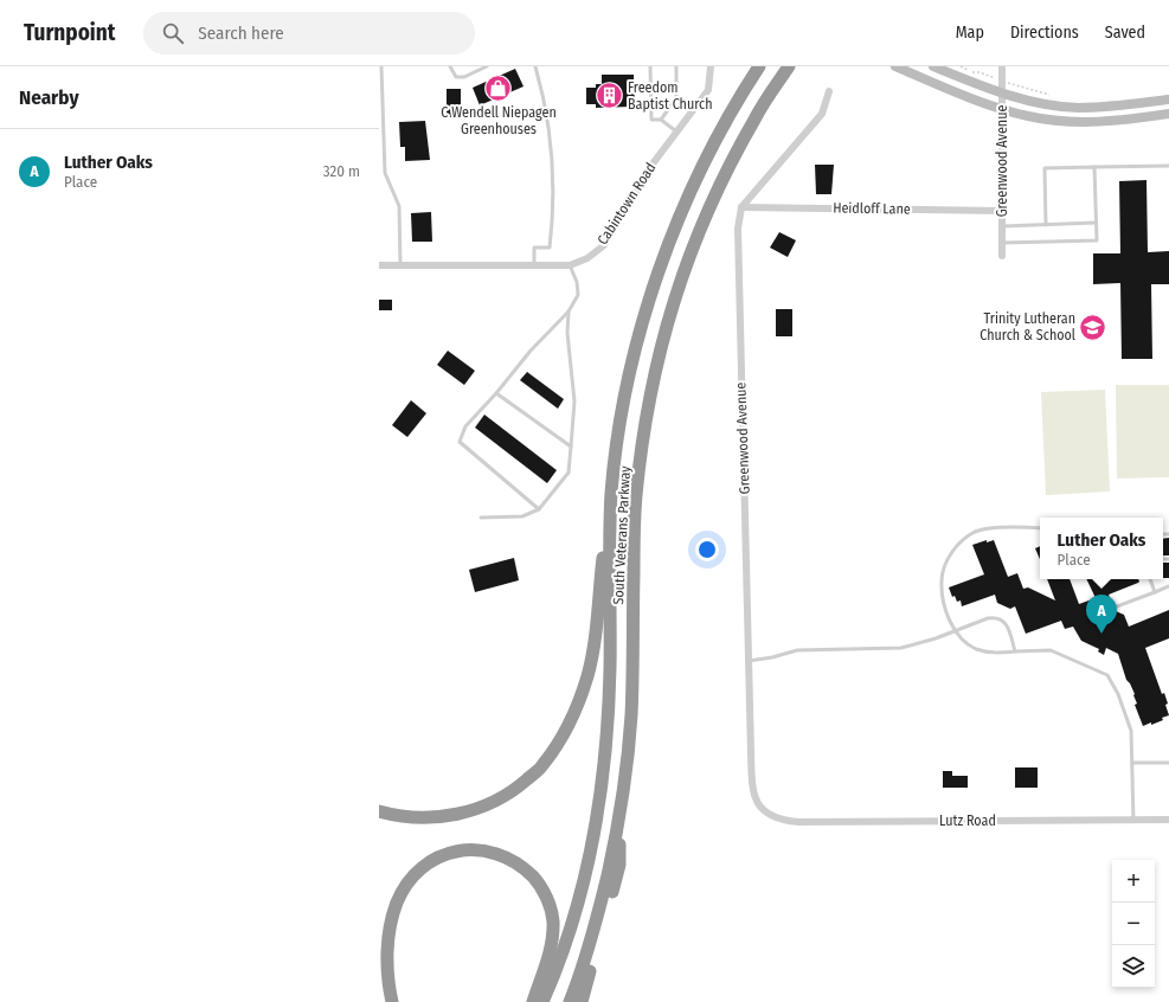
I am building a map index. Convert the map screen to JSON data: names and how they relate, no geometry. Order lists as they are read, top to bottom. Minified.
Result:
{"streets":{"highway":["South Veterans Parkway"],"street":["Greenwood Avenue","Cabintown Road","Heidloff Lane","Lutz Road"]},"crossings":[["Greenwood Avenue","Heidloff Lane"],["Greenwood Avenue","Lutz Road"]],"places":{"shop":["C Wendell Niepagen Greenhouses"],"building":["Freedom Baptist Church"],"school or university":["Trinity Lutheran Church & School"]},"page":{"header":"Turnpoint","search":"Search here","nav":["Map","Directions","Saved"],"heading":"Nearby","list":[{"mark":"A","name":"Luther Oaks","note":"Place","value":"320 m"}],"popup":["Luther Oaks","Place"],"pins":"A","map_buttons":["+","−"]}}
